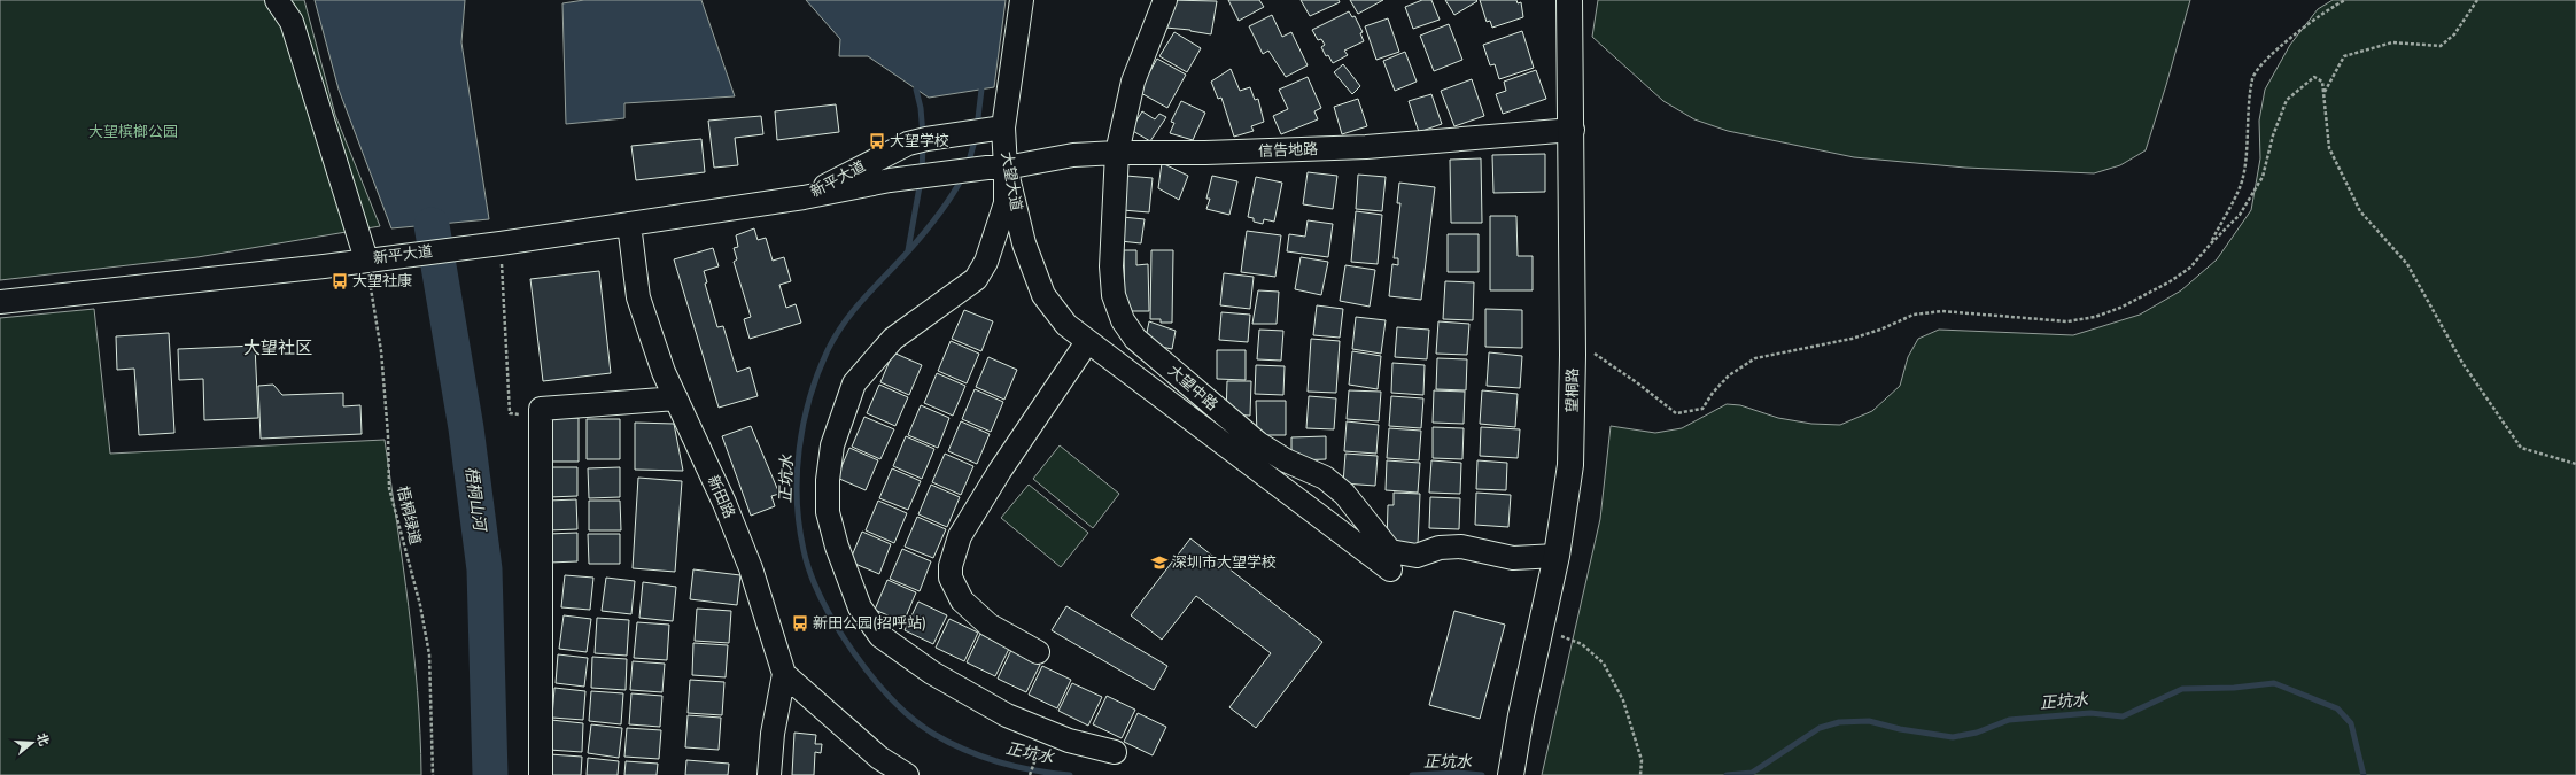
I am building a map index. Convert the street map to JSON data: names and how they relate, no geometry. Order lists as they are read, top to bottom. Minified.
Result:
{"streets":{"main road":["望桐路"],"street":["信告地路","新平大道","大望大道","大望中路","新田路"],"path":["梧桐绿道"]},"crossings":[["信告地路","新平大道"],["信告地路","大望大道"],["信告地路","大望中路"],["信告地路","望桐路"],["新平大道","大望大道"],["新平大道","新田路"],["新平大道","梧桐绿道"],["大望中路","望桐路"]],"districts":["大望社区"],"water":["正坑水","梧桐山河"],"parks":["大望槟榔公园"],"places":{"bus stop":["大望学校","大望社康","新田公园(招呼站)"],"school or university":["深圳市大望学校"]},"north":"right"}
